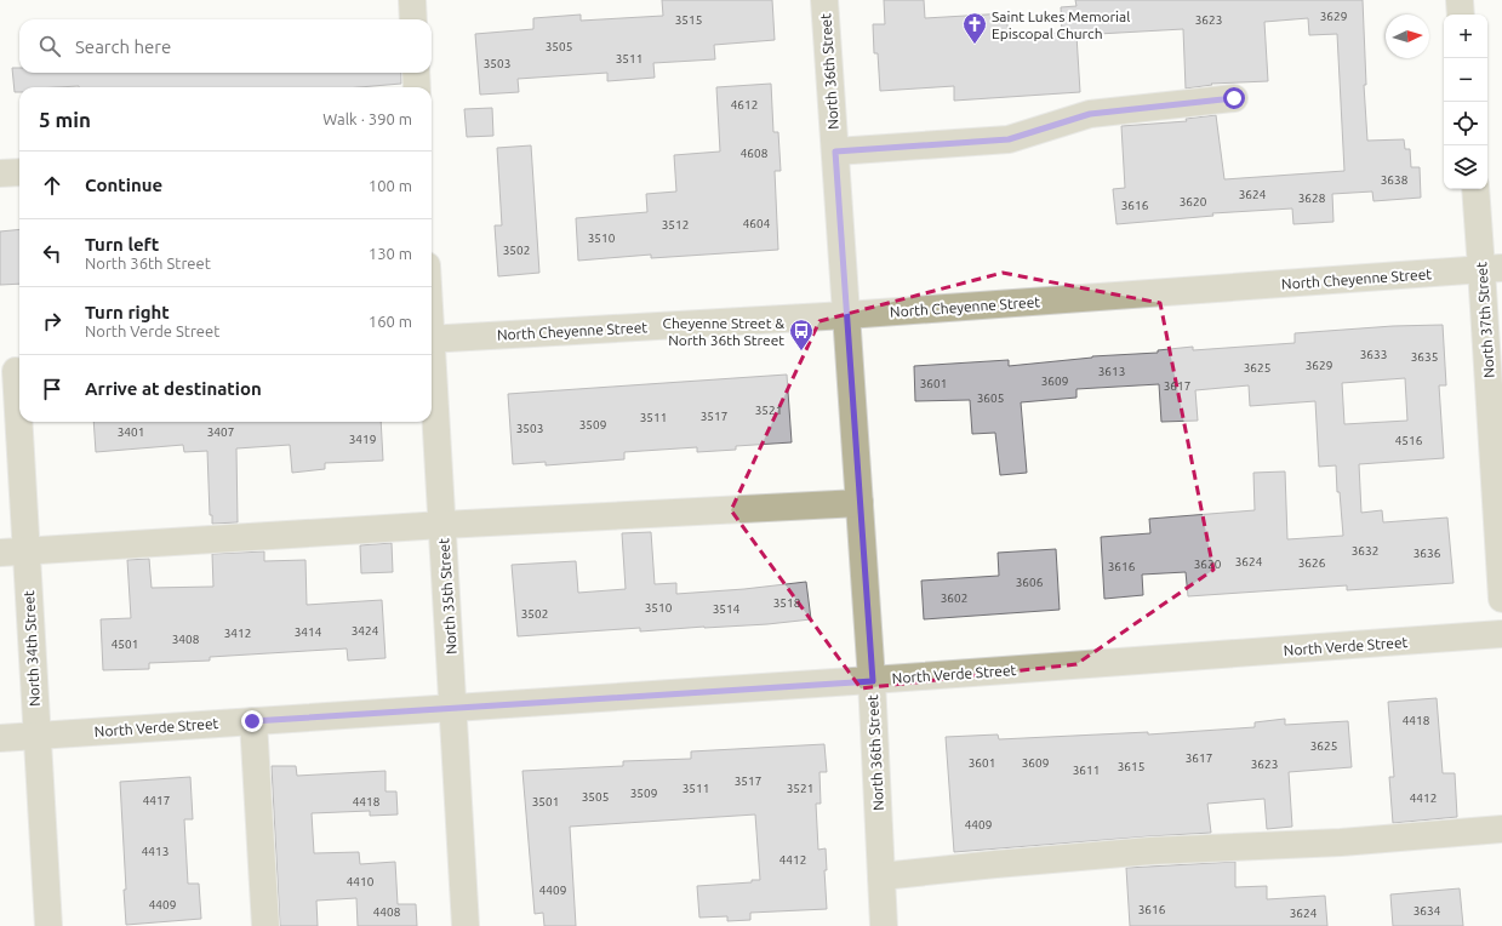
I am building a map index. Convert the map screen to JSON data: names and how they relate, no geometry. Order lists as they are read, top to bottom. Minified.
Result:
{"streets":{"street":["North 36th Street","North Cheyenne Street","North 37th Street","North 35th Street","North Verde Street","North 34th Street"]},"crossings":[["North 36th Street","North Cheyenne Street"],["North 36th Street","North Verde Street"],["North Cheyenne Street","North 37th Street"],["North 35th Street","North Verde Street"],["North Verde Street","North 34th Street"]],"places":{"church":["Saint Lukes Memorial Episcopal Church"],"bus stop":["Cheyenne Street & North 36th Street"]},"house_numbers":["3629","3515","3623","3505","3511","3503","4612","4608","3638","3624","3628","3620","3616","4604","3512","3510","3502","3633","3635","3629","3625","3613","3609","3601","3617","3605","3521","3517","3511","3509","3503","3401","3407","3419","4516","3632","3636","3624","3626","3620","3616","3606","3602","3518","3510","3514","3502","3424","3414","3412","3408","4501","4418","3625","3617","3601","3609","3623","3615","3611","3517","3511","3521","3509","3505","4412","4417","4418","3501","4409","4413","4412","4410","4409","4409","3616","3634","4408","3624"],"north":"right","page":{"map_buttons":["+","−"],"search":"Search here","heading":["5 min","Walk · 390 m"],"list":[["Continue","100 m"],["Turn left","North 36th Street","130 m"],["Turn right","North Verde Street","160 m"],"Arrive at destination"]}}
